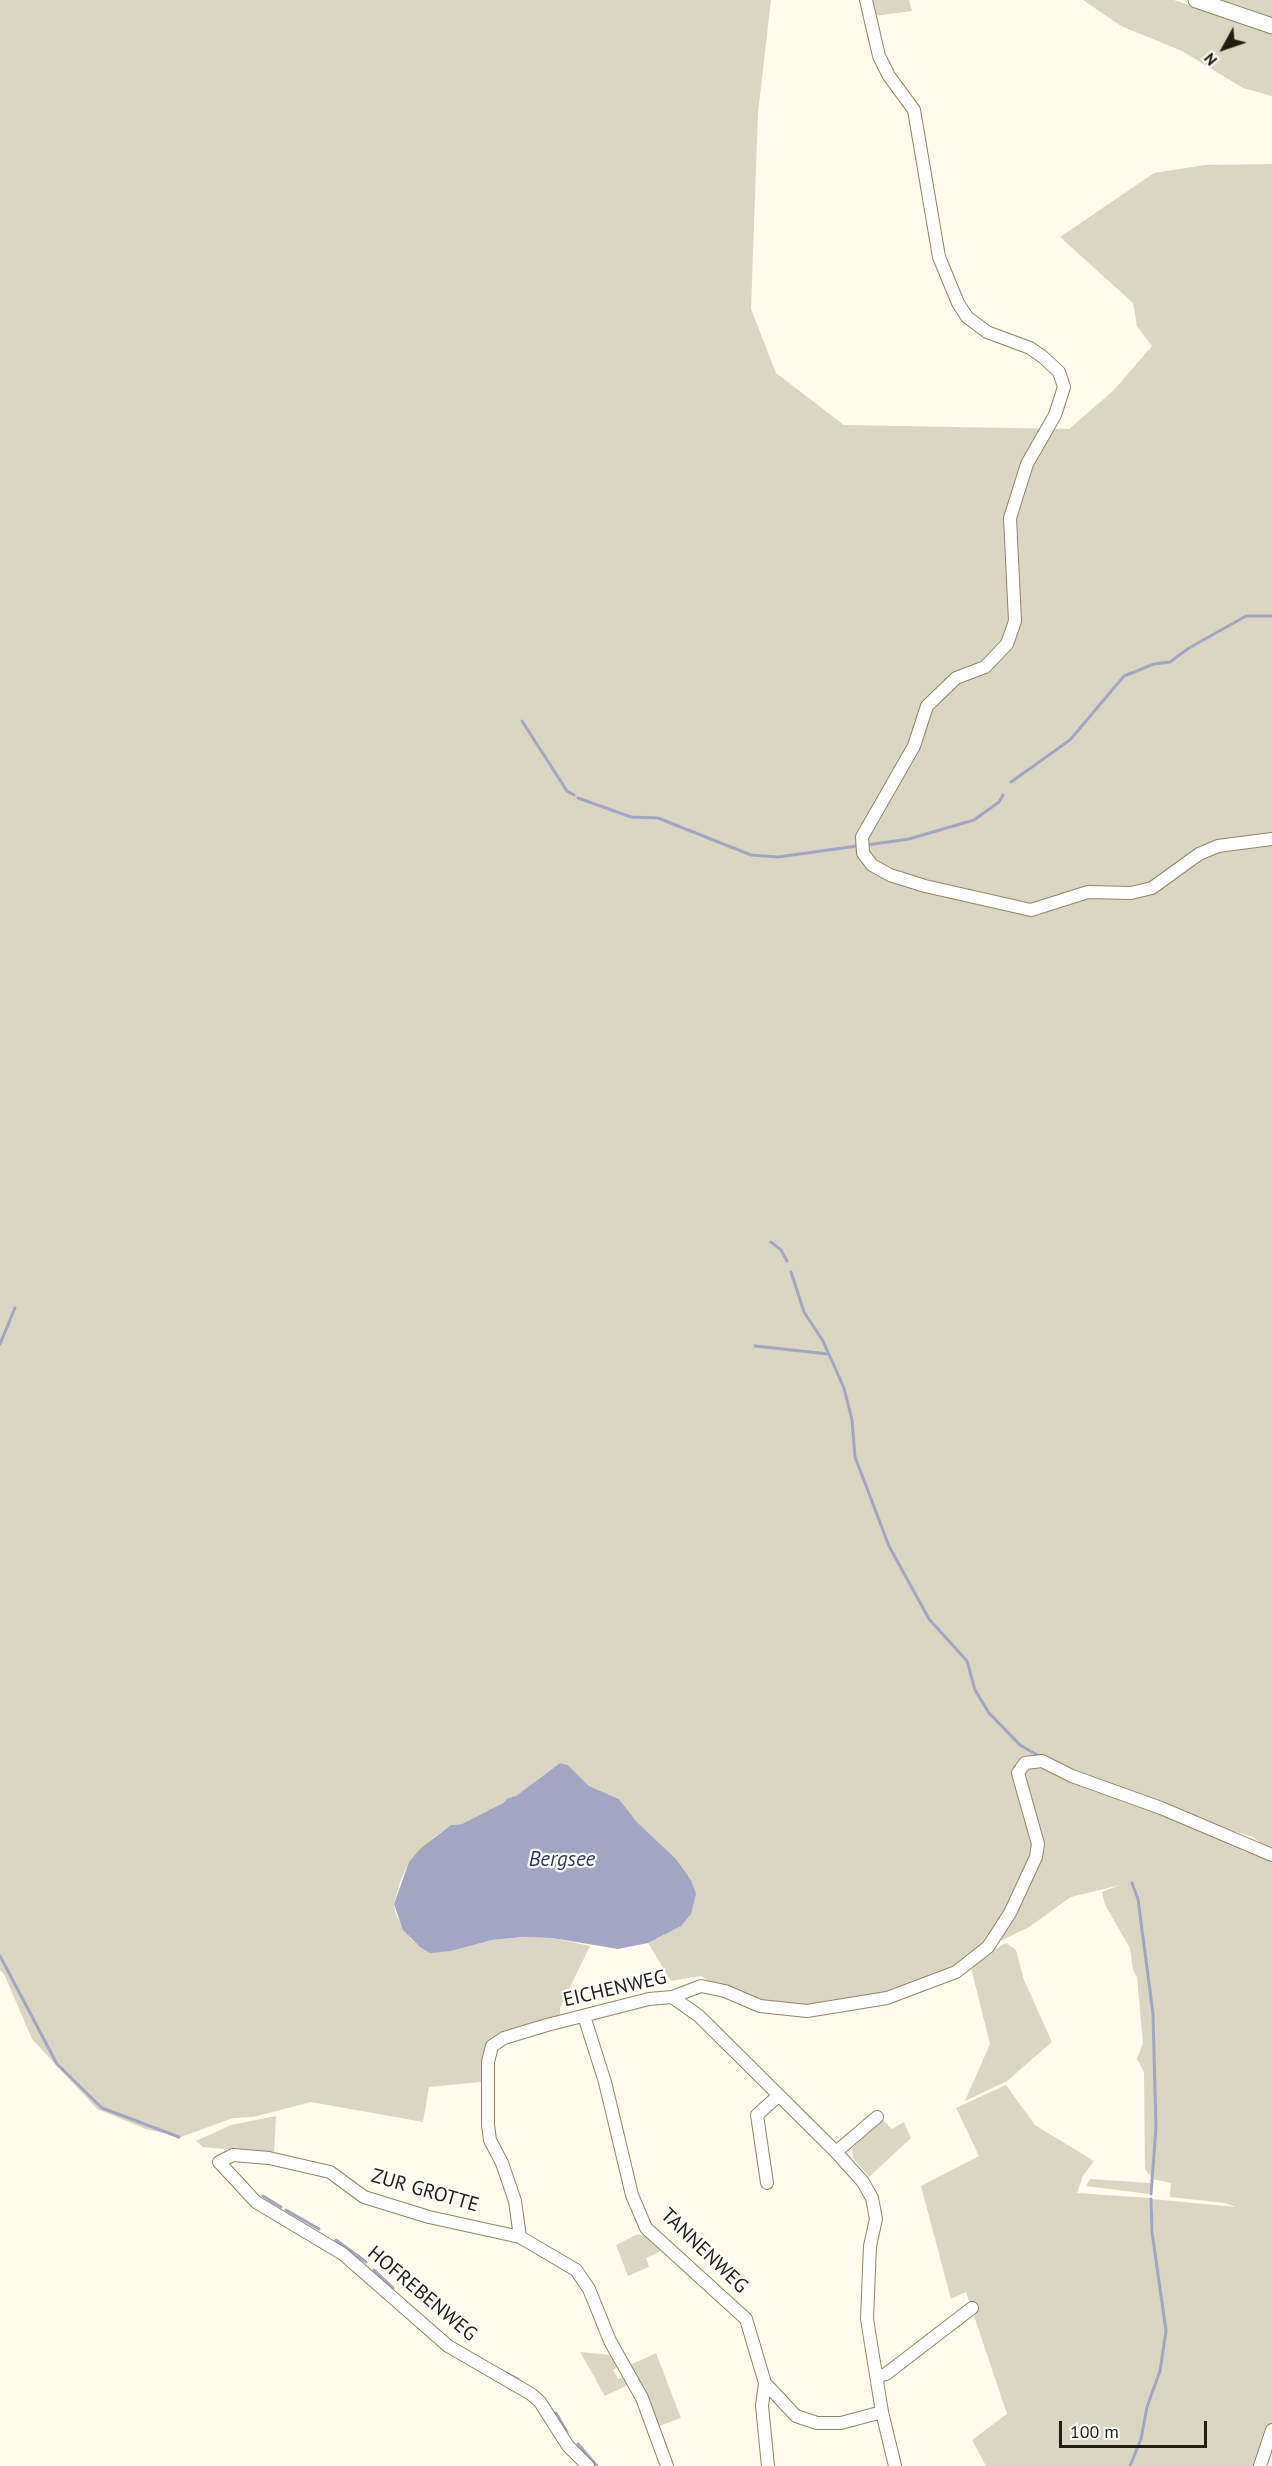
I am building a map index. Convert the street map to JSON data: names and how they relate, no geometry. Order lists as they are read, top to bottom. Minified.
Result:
{"streets":{"street":["EICHENWEG","ZUR GROTTE","TANNENWEG","HOFREBENWEG"]},"crossings":[["EICHENWEG","ZUR GROTTE"],["EICHENWEG","TANNENWEG"],["ZUR GROTTE","HOFREBENWEG"]],"water":["Bergsee"],"scale_bar":"100 m","north":"bottom left"}
